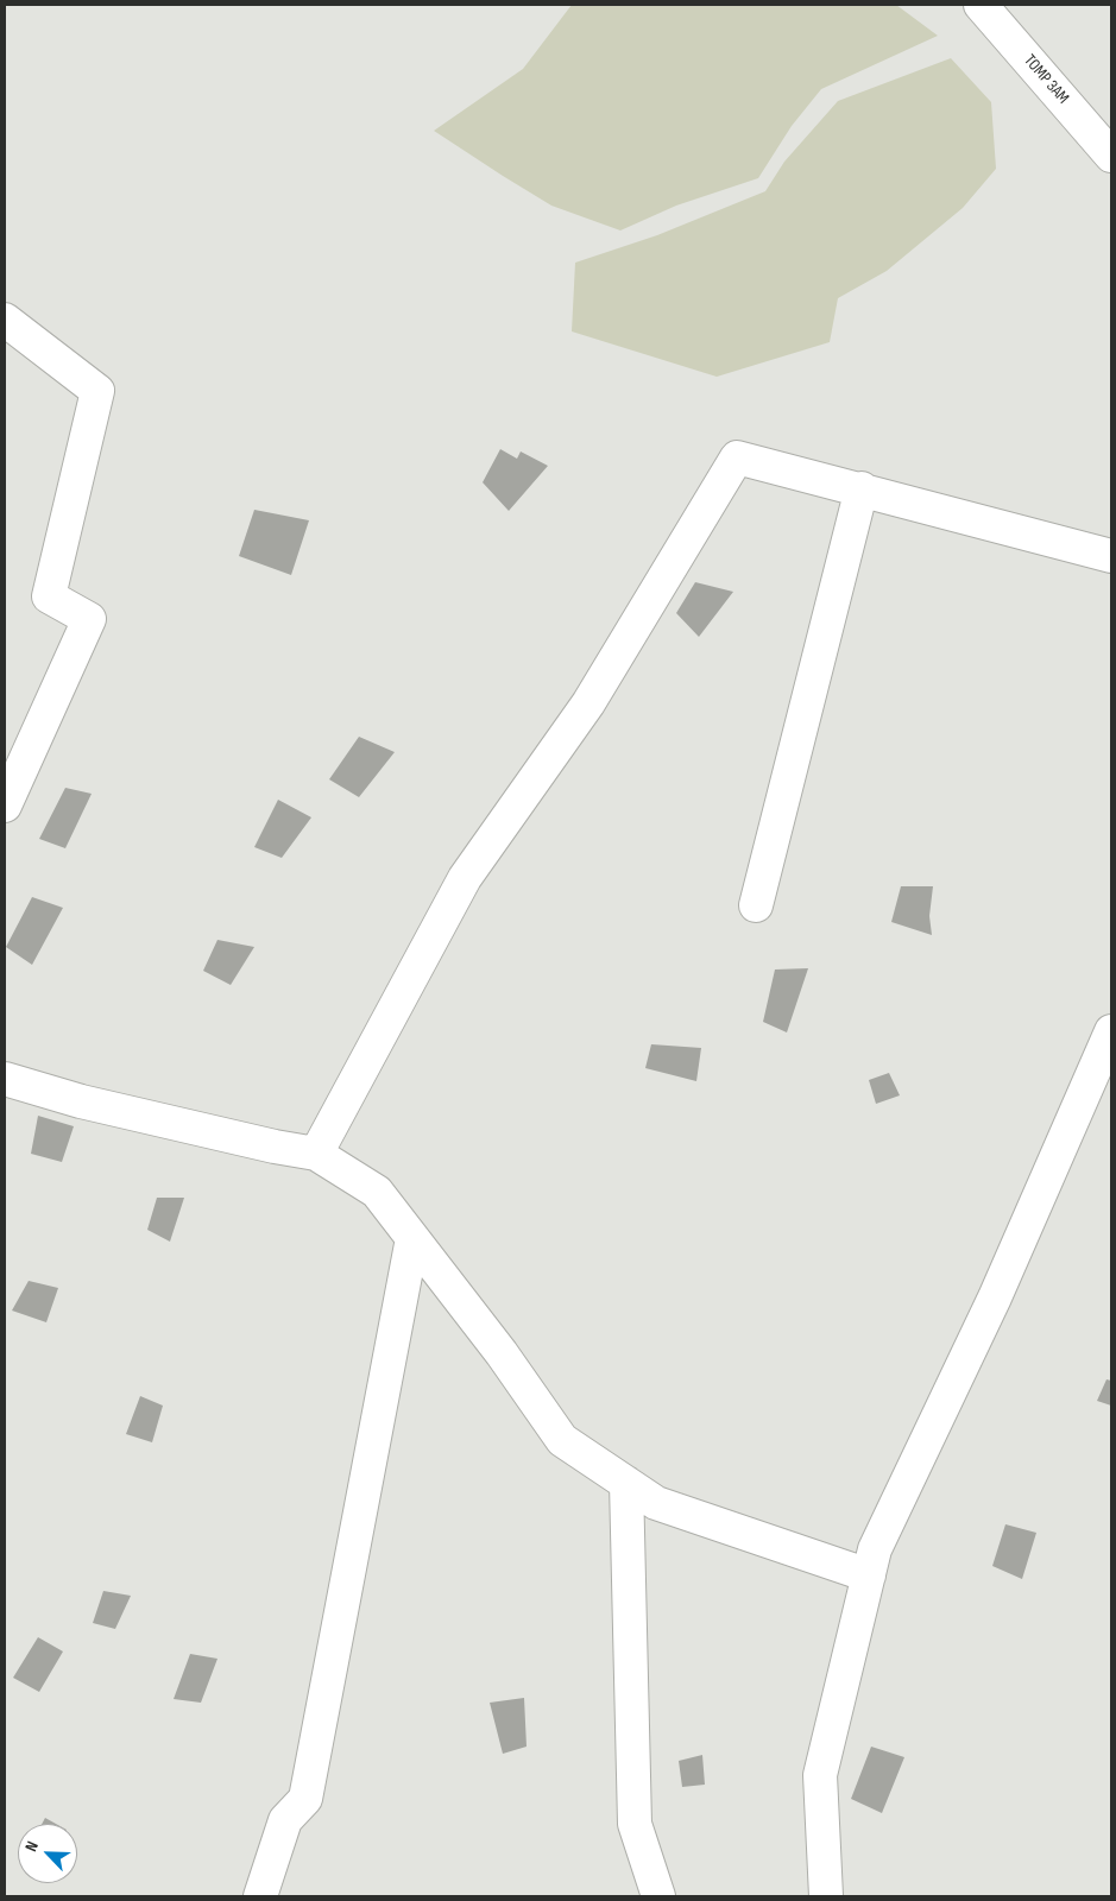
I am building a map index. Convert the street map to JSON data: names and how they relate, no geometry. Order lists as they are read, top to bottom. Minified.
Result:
{"streets":{"street":["ТОМР ЗАМ"]},"north":"top left"}
